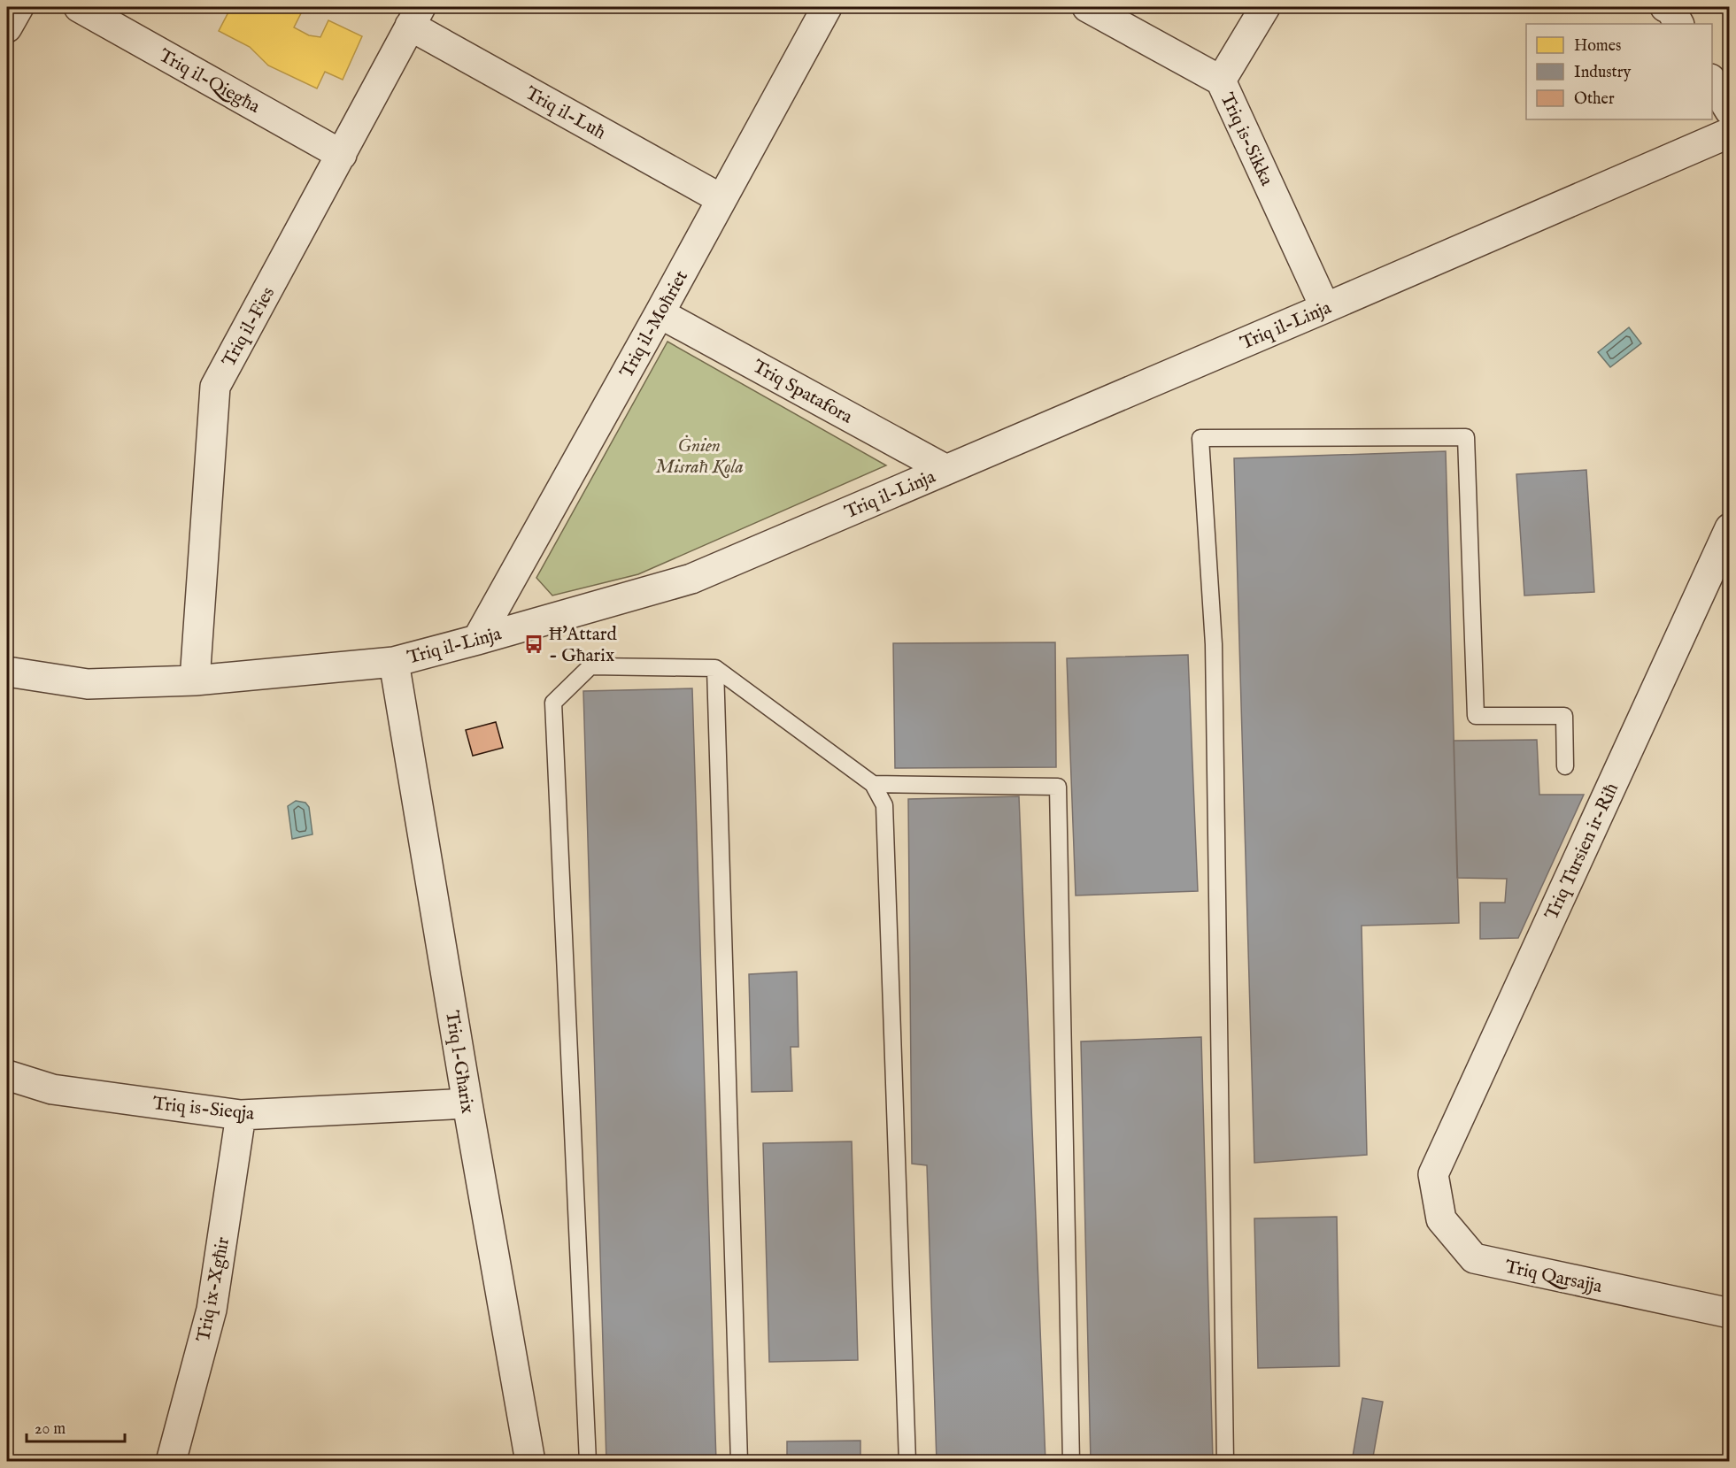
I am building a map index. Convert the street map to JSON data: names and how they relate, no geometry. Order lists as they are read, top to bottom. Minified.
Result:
{"streets":{"street":["Triq il-Qiegħa","Triq il-Luħ","Triq is-Sikka","Triq il-Moħriet","Triq il-Linja","Triq il-Fies","Triq Spatafora","Triq Tursien ir-Riħ","Triq l-Għarix","Triq is-Sieqja","Triq Qarsajja","Triq ix-Xgħir"]},"crossings":[["Triq il-Qiegħa","Triq il-Fies"],["Triq il-Luħ","Triq il-Moħriet"],["Triq il-Luħ","Triq il-Fies"],["Triq is-Sikka","Triq il-Linja"],["Triq il-Moħriet","Triq il-Linja"],["Triq il-Moħriet","Triq Spatafora"],["Triq il-Linja","Triq il-Fies"],["Triq il-Linja","Triq Spatafora"],["Triq il-Linja","Triq l-Għarix"],["Triq Tursien ir-Riħ","Triq Qarsajja"],["Triq l-Għarix","Triq is-Sieqja"],["Triq is-Sieqja","Triq ix-Xgħir"]],"parks":["Ġnien Misraħ Kola"],"places":{"bus stop":["Ħ'Attard - Għarix"]},"legend":["Homes","Industry","Other"],"scale_bar":"20 m"}
